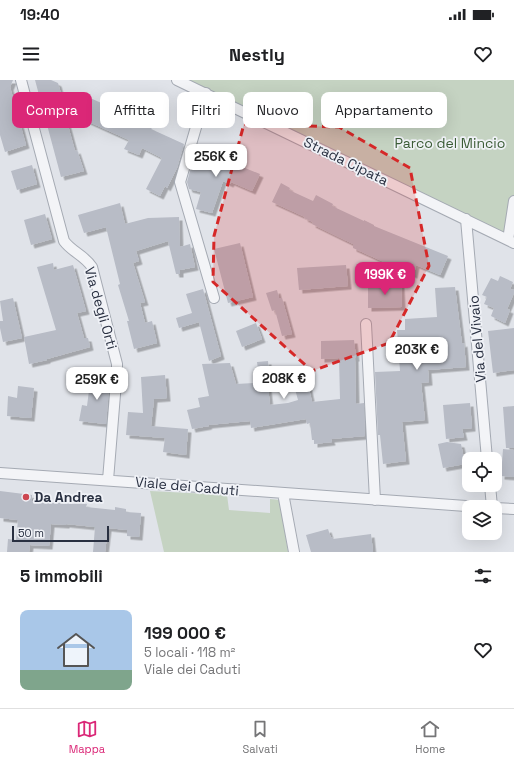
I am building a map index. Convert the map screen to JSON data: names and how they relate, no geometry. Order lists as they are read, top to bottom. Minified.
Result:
{"streets":{"street":["Strada Cipata","Via degli Orti","Via del Vivaio","Viale dei Caduti"]},"crossings":[["Strada Cipata","Via del Vivaio"],["Via degli Orti","Viale dei Caduti"]],"parks":["Parco del Mincio"],"places":["Da Andrea"],"scale_bar":"50 m","page":{"status":"19:40","header":"Nestly","chip":["Compra","Affitta","Filtri","Nuovo","Appartamento"],"price":["256K €","199K €","203K €","208K €","259K €"],"scale":"50 m","heading":"5 immobili","list":[{"name":"199 000 €","note":"5 locali · 118 m² · Viale dei Caduti"}],"tabs":["Mappa","Salvati","Home"]}}
